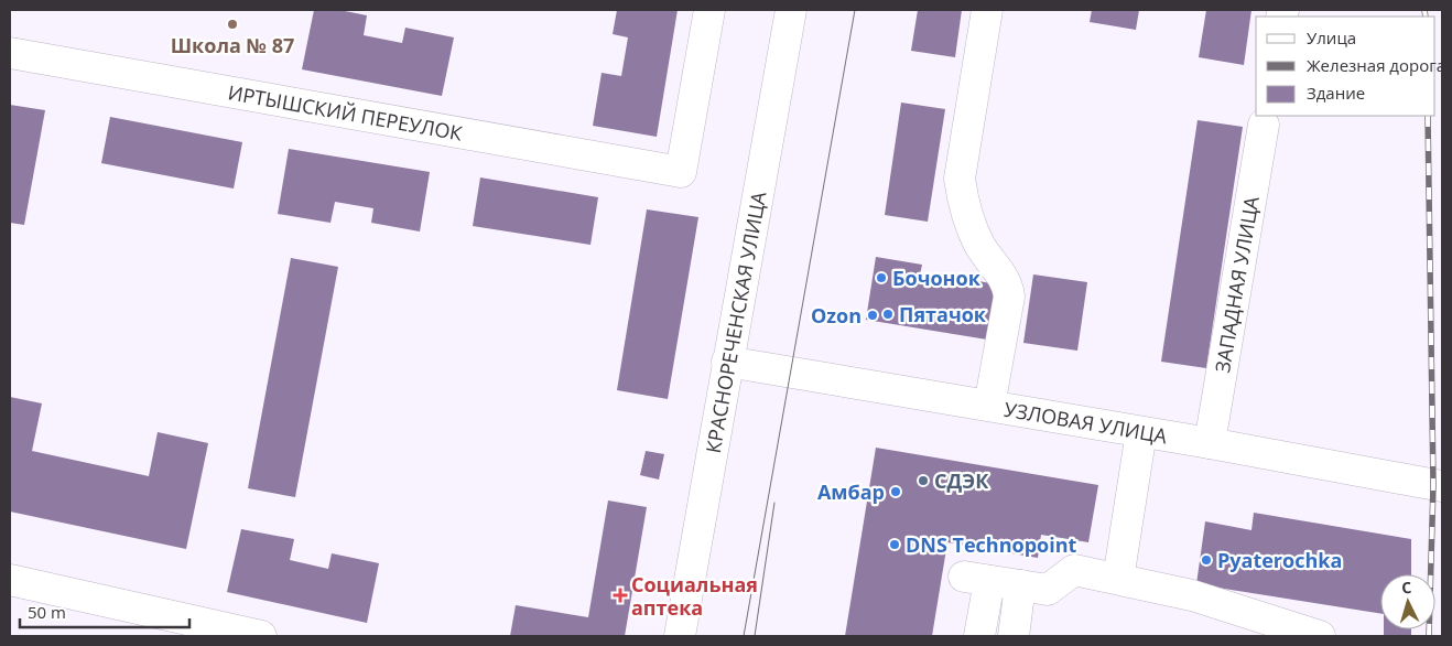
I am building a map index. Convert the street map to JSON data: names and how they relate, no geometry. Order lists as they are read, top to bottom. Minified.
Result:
{"streets":{"street":["ИРТЫШСКИЙ ПЕРЕУЛОК","ЗАПАДНАЯ УЛИЦА","КРАСНОРЕЧЕНСКАЯ УЛИЦА","УЗЛОВАЯ УЛИЦА"]},"crossings":[["ЗАПАДНАЯ УЛИЦА","УЗЛОВАЯ УЛИЦА"],["КРАСНОРЕЧЕНСКАЯ УЛИЦА","УЗЛОВАЯ УЛИЦА"]],"places":{"other":["Школа № 87","Бочонок","Пятачок","Ozon","СДЭК","Амбар","DNS Technopoint","Pyaterochka"],"health":["Социальная аптека"]},"legend":["Улица","Железная дорога","Здание"],"scale_bar":"50 m","north":"top"}
